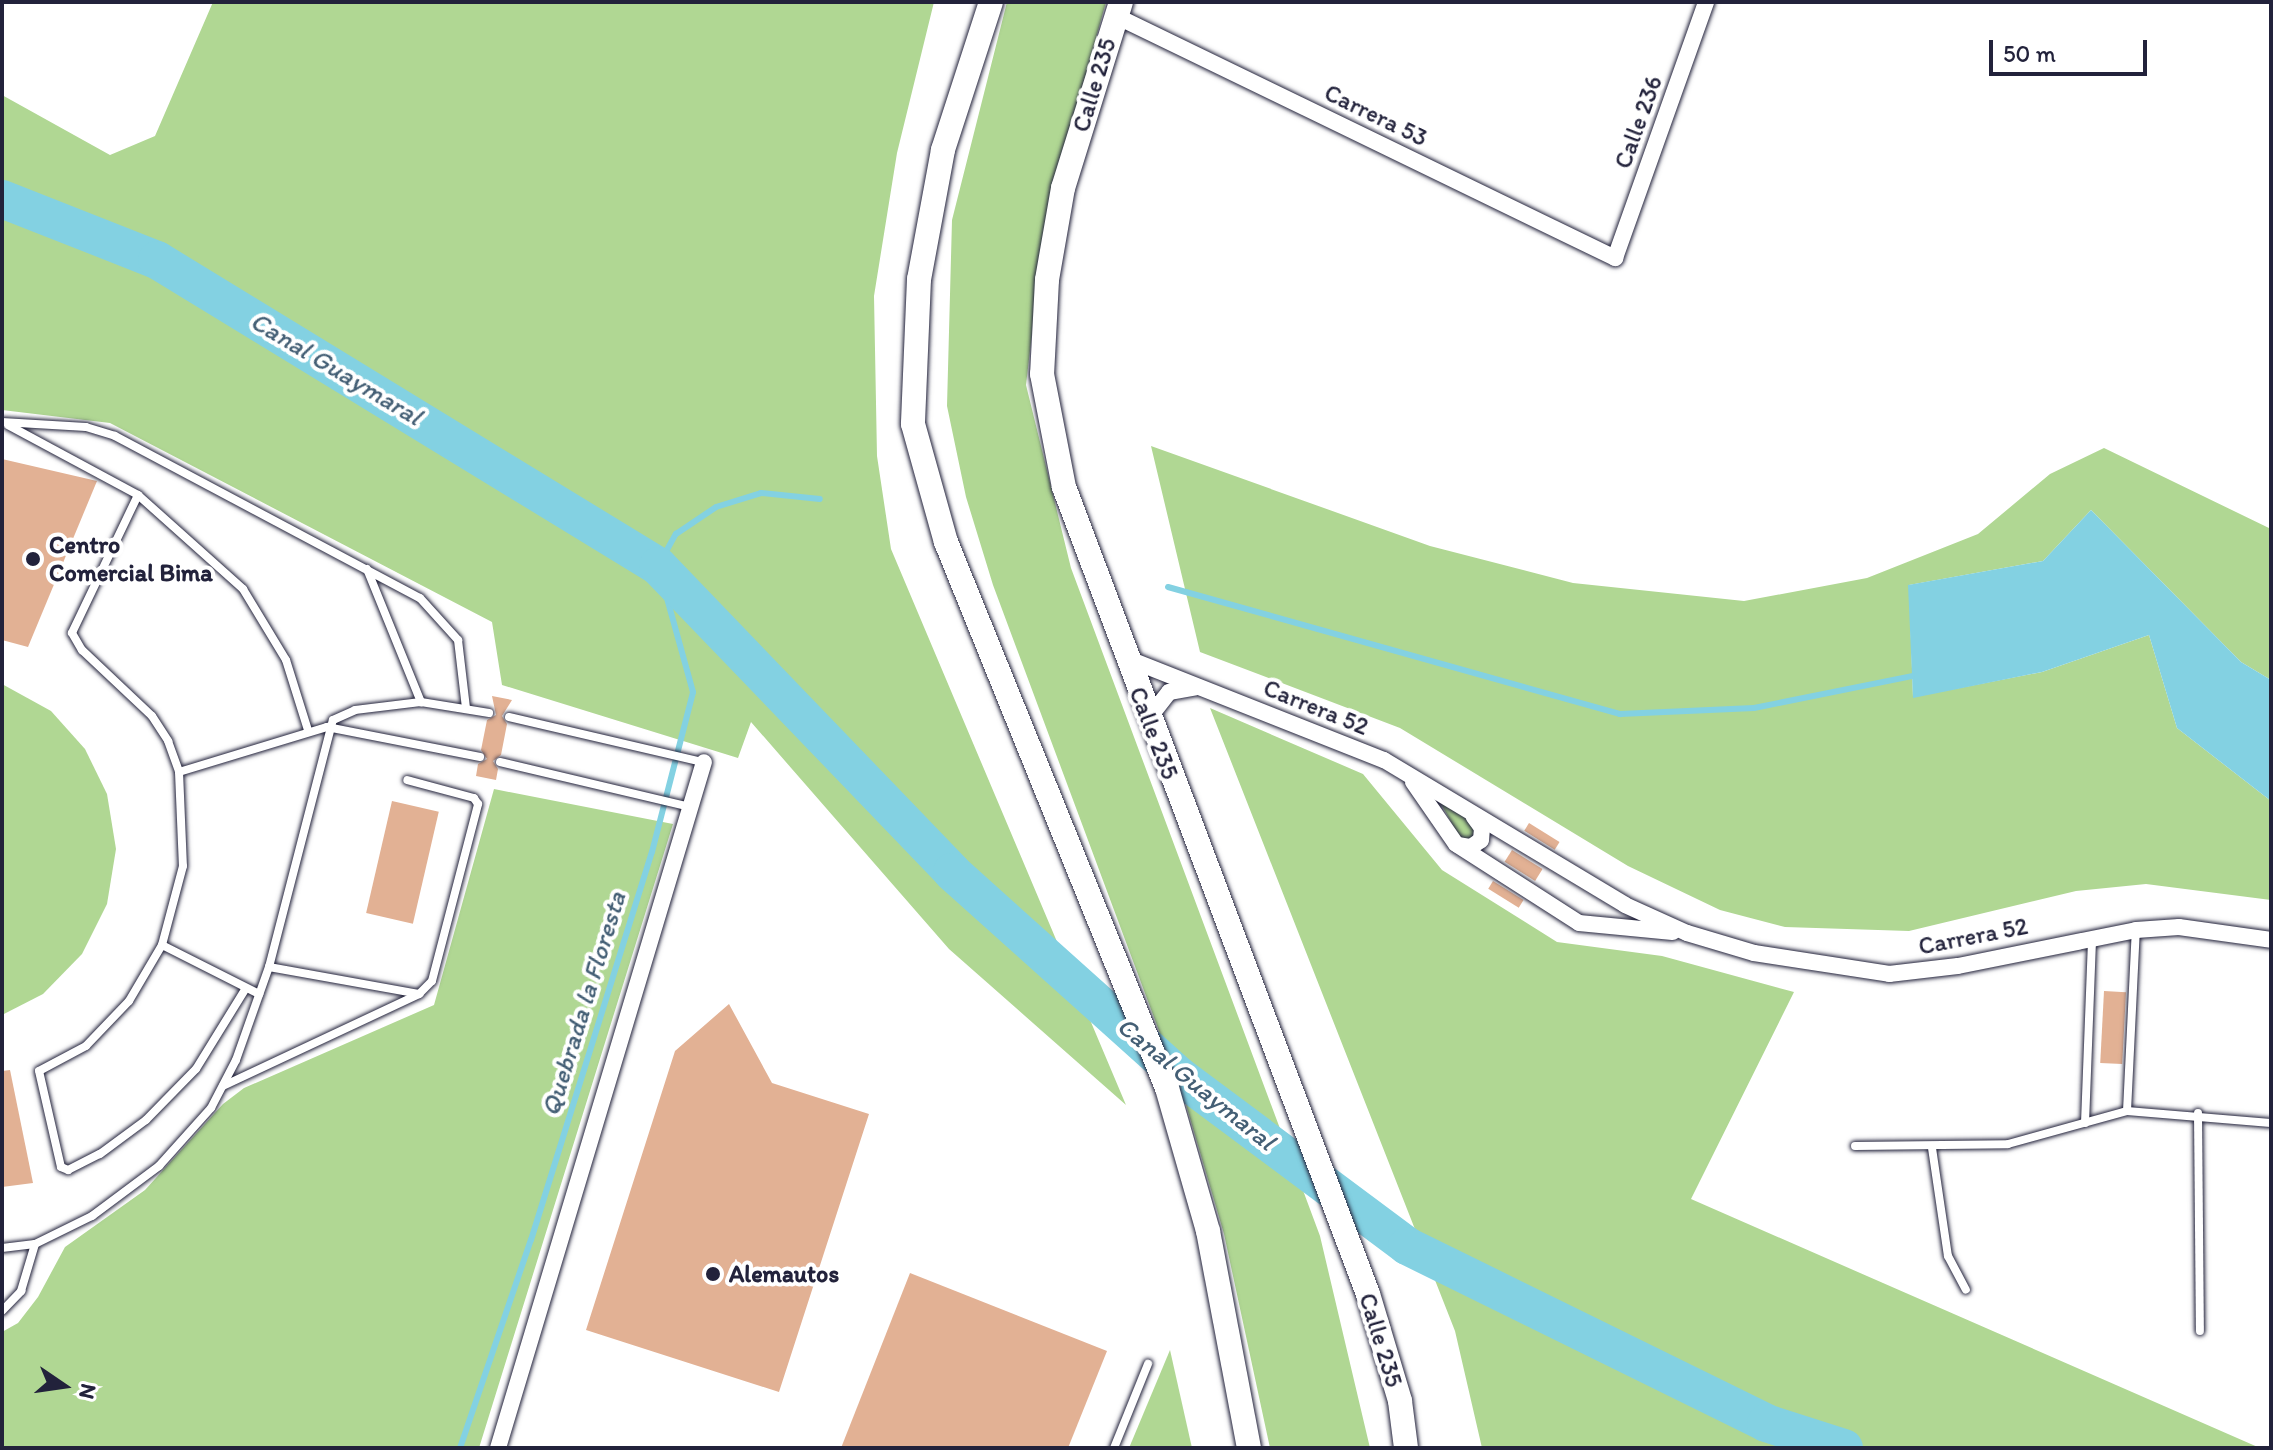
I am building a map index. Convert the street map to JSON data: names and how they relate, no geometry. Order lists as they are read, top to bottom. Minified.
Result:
{"streets":{"main road":["Calle 235"],"street":["Carrera 53","Calle 236","Carrera 52"]},"crossings":[["Calle 235","Carrera 53"],["Calle 235","Carrera 52"],["Carrera 53","Calle 236"]],"water":["Canal Guaymaral","Quebrada la Floresta"],"places":["Centro Comercial Bima","Alemautos"],"scale_bar":"50 m","north":"right"}
